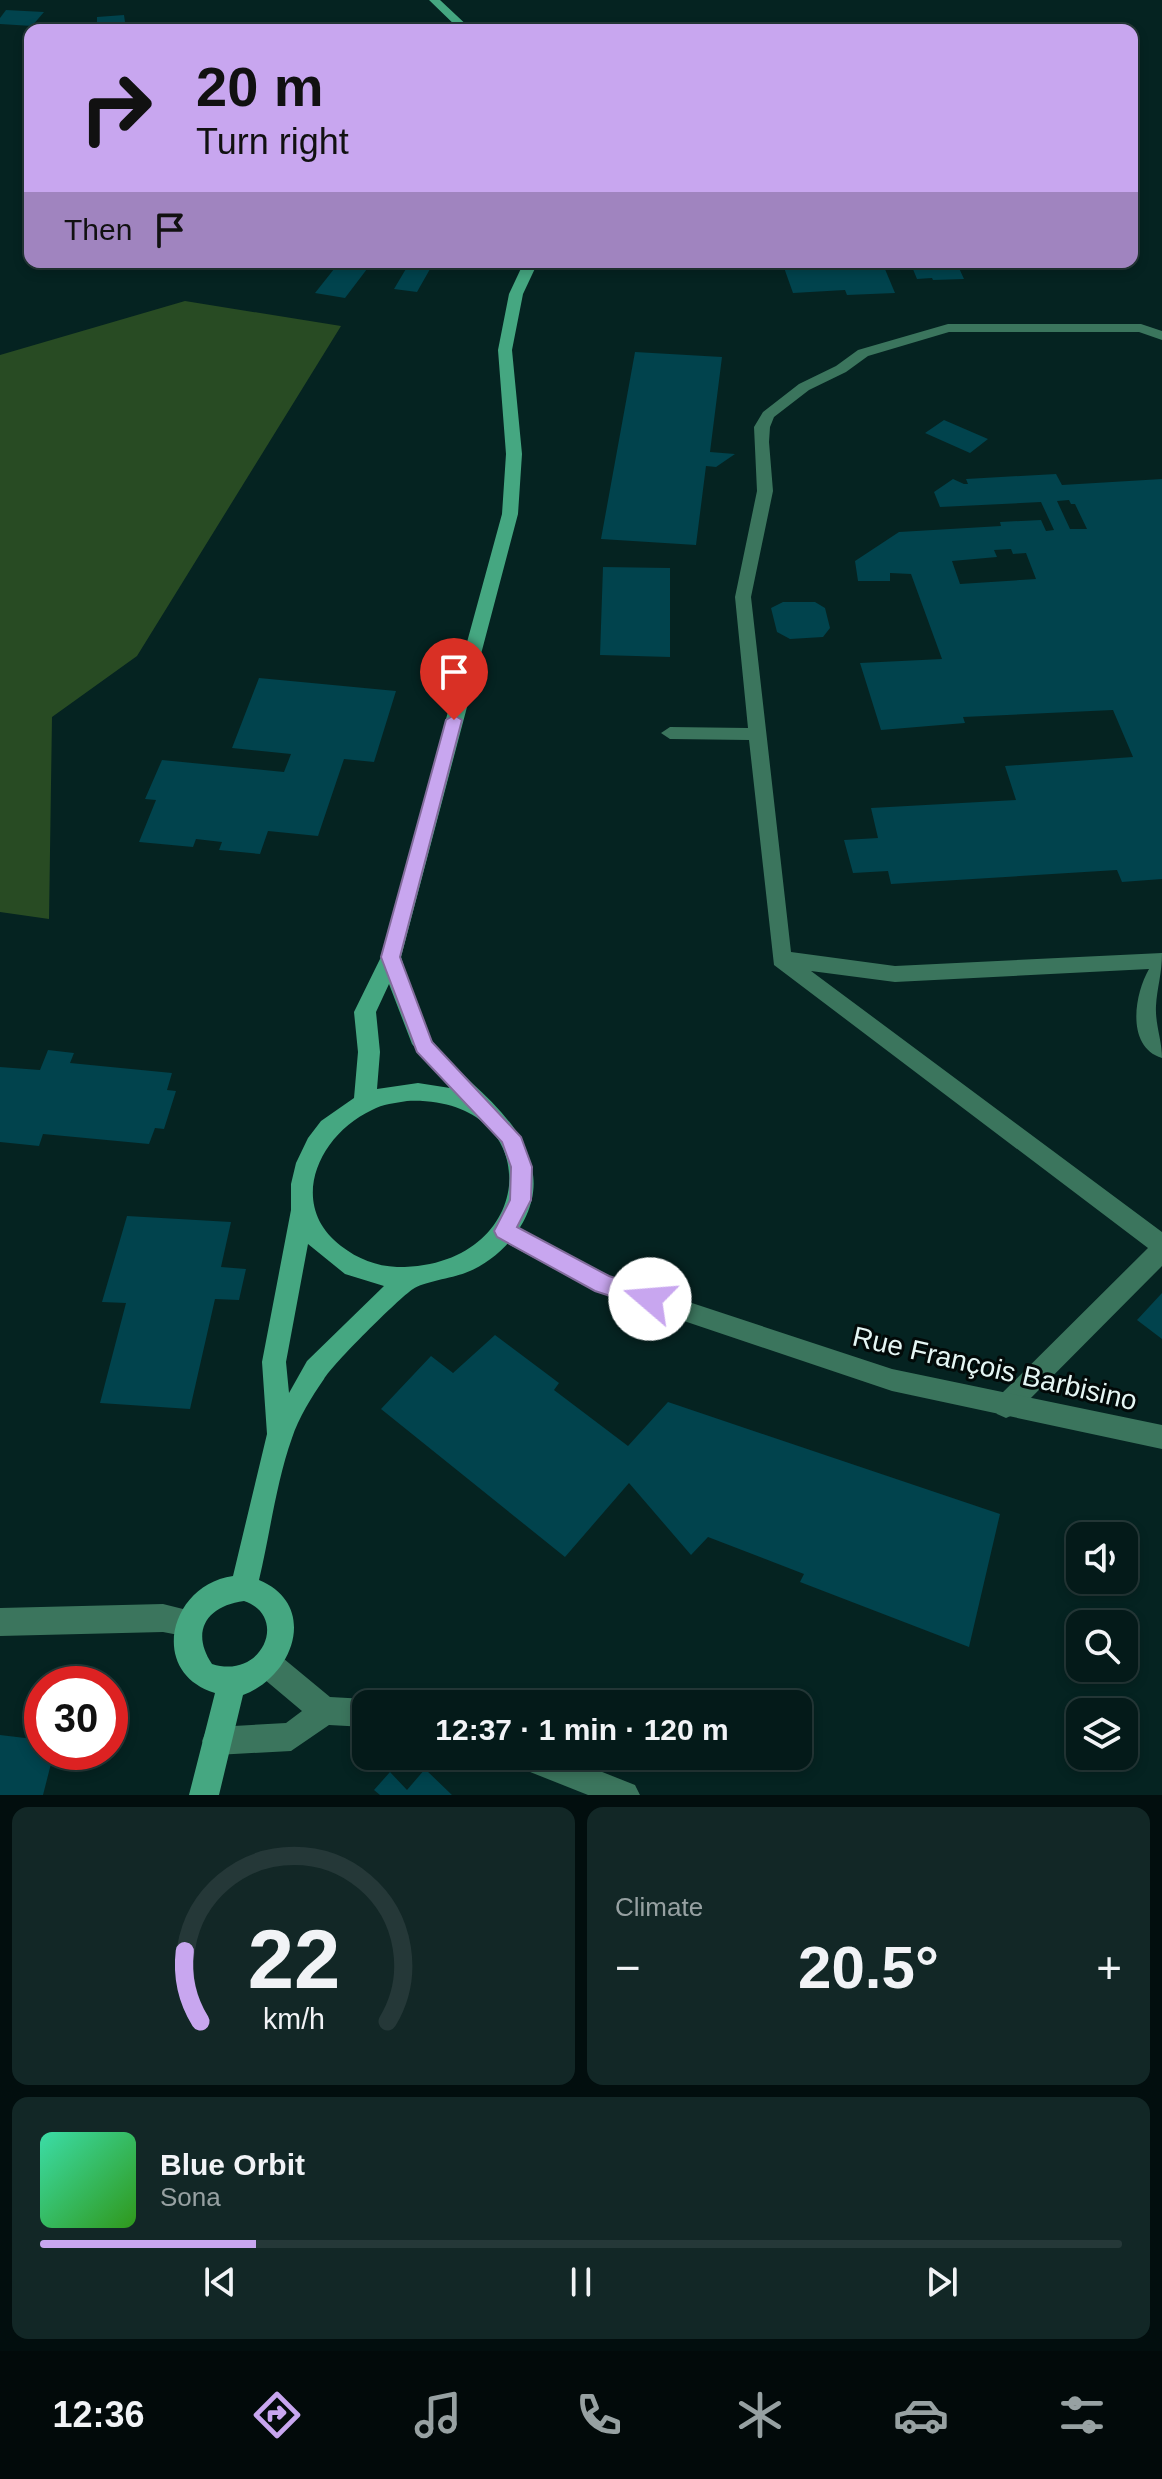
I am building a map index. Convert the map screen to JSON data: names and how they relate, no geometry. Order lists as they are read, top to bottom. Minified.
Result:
{"streets":{"street":["Rue François Barbisino"]},"page":{"turn":["20 m","Turn right"],"then":"Then","limit":"30","trip":"12:37 · 1 min · 120 m","tile":"Climate","heat":["−","20.5°","+"],"song":["Blue Orbit","Sona"],"tabs":"12:36","gauge":["22","km/h"]}}
